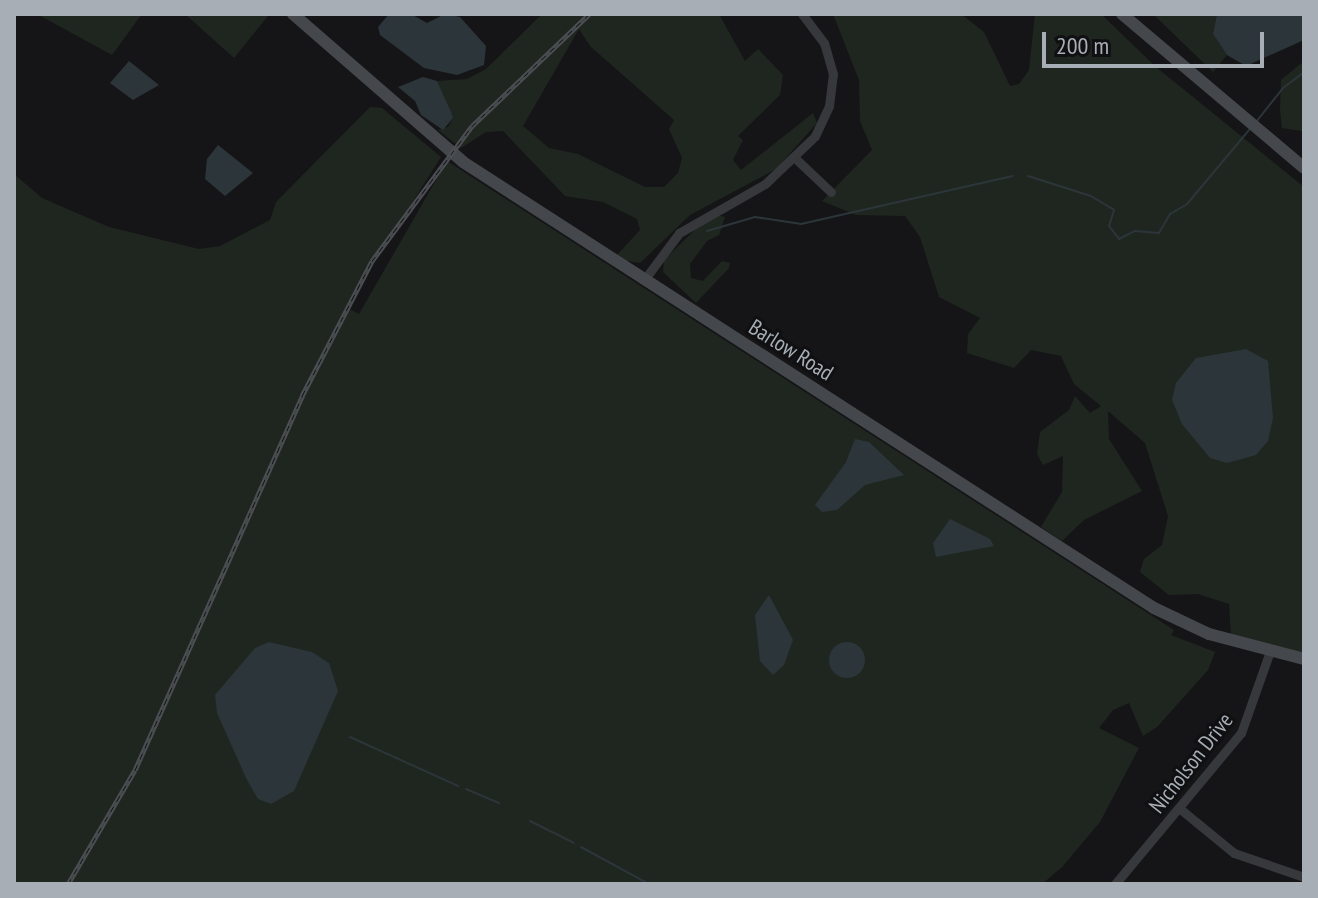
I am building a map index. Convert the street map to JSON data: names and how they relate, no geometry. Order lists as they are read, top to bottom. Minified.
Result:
{"streets":{"street":["Barlow Road","Nicholson Drive"]},"crossings":[["Barlow Road","Nicholson Drive"]],"scale_bar":"200 m"}
